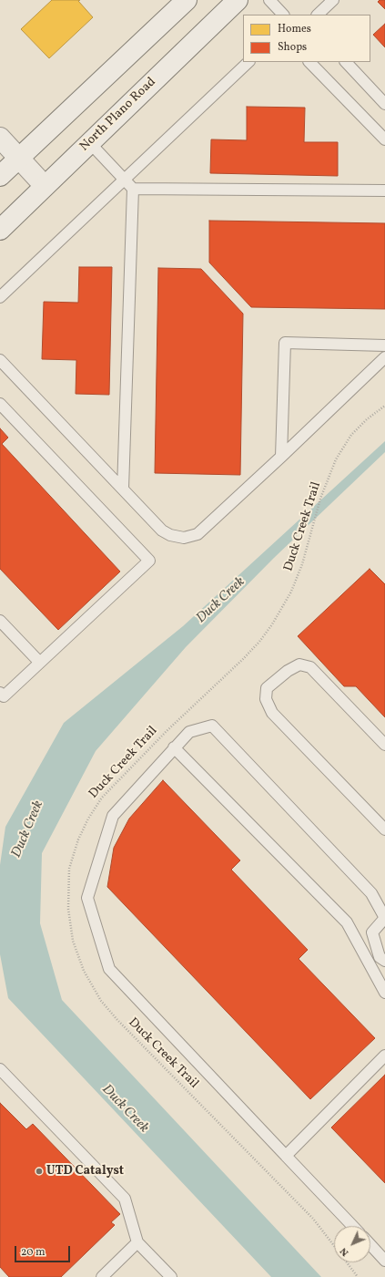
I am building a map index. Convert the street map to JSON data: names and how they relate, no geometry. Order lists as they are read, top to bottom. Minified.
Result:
{"streets":{"main road":["North Plano Road"],"path":["Duck Creek Trail"]},"water":["Duck Creek"],"places":["UTD Catalyst"],"legend":["Homes","Shops"],"scale_bar":"20 m","north":"bottom left"}
